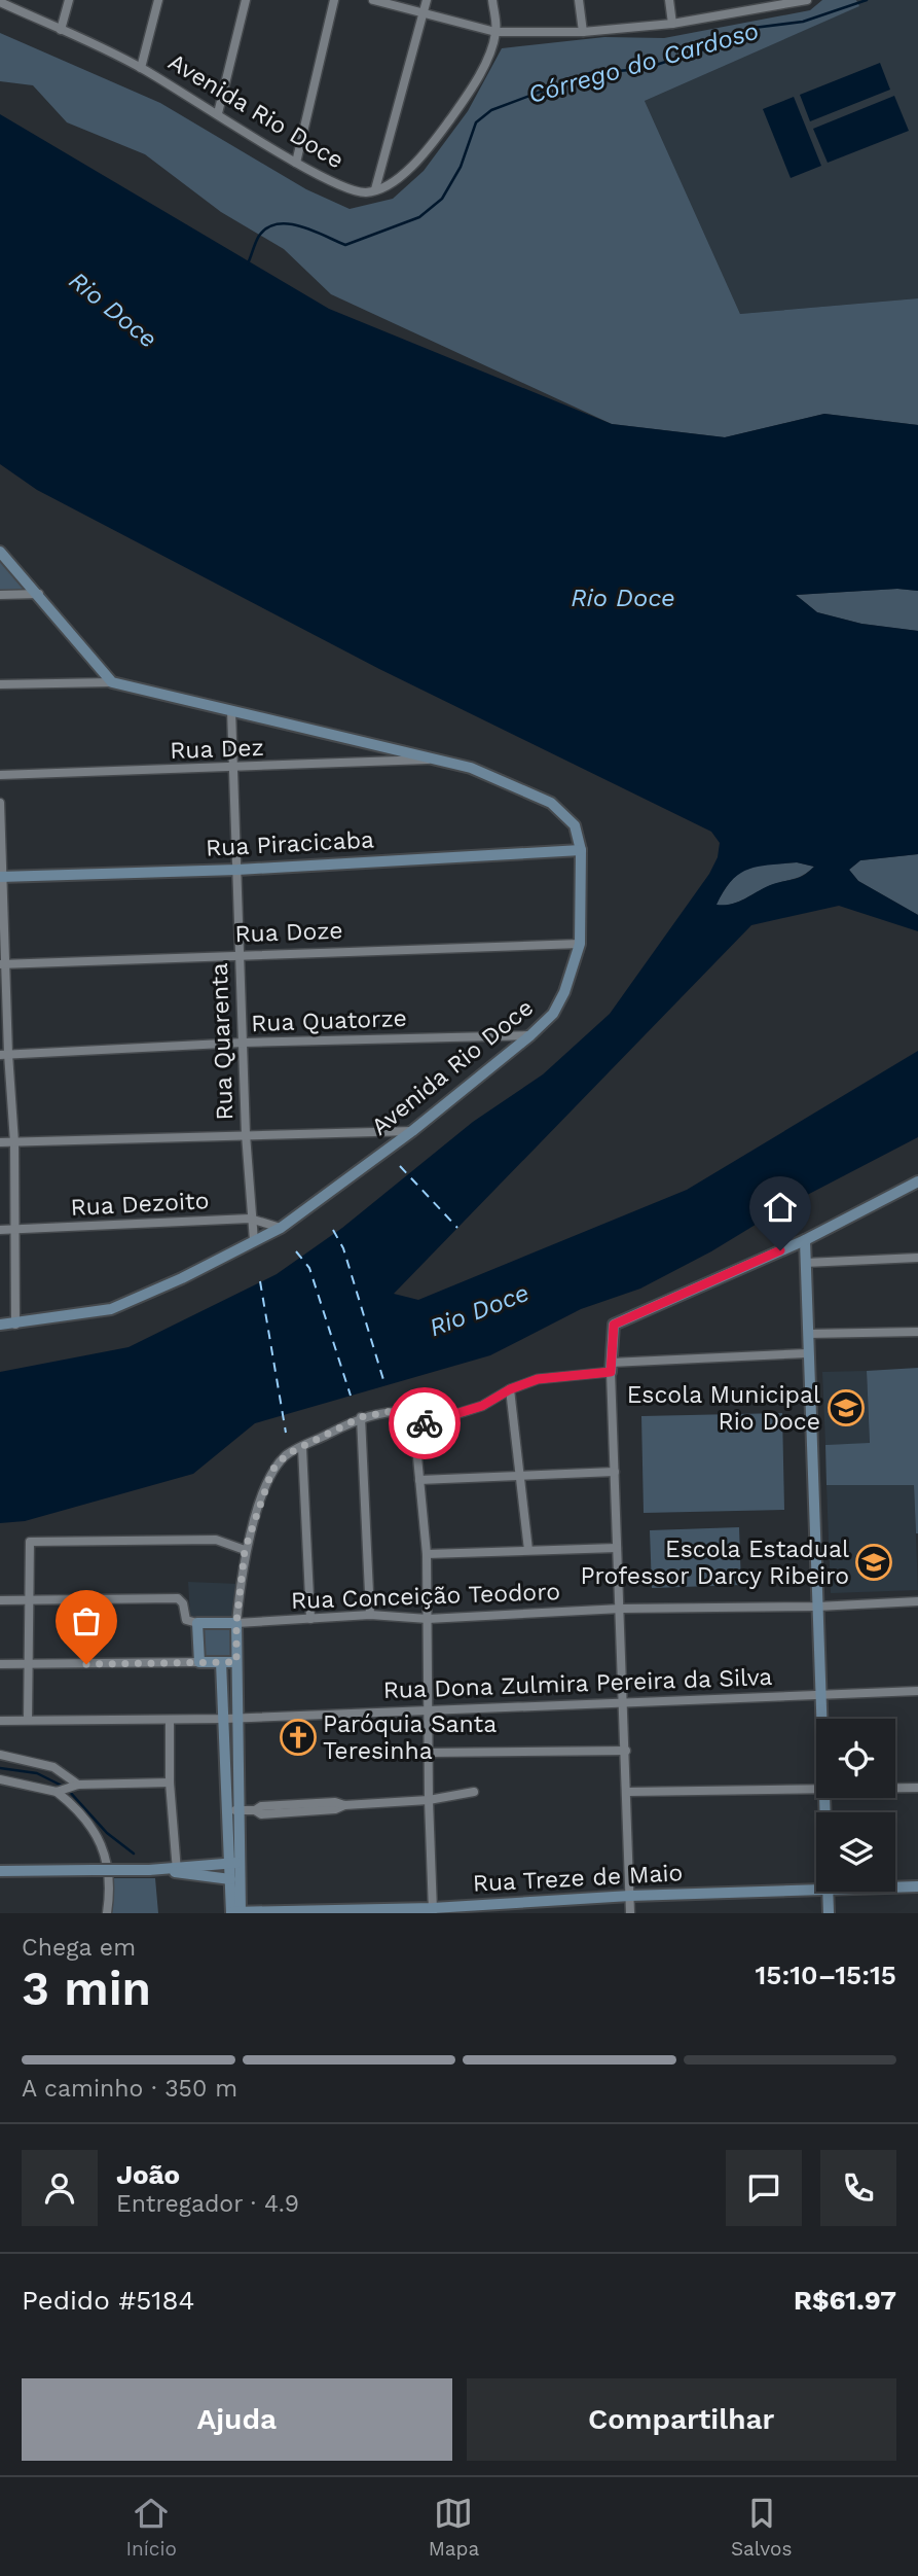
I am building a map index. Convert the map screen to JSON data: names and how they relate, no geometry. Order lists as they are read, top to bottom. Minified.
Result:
{"streets":{"street":["Avenida Rio Doce","Rua Dez","Rua Piracicaba","Rua Doze","Rua Quatorze","Rua Quarenta","Rua Dezoito","Rua Conceição Teodoro","Rua Dona Zulmira Pereira da Silva","Rua Treze de Maio"]},"crossings":[["Avenida Rio Doce","Rua Dez"],["Avenida Rio Doce","Rua Piracicaba"],["Avenida Rio Doce","Rua Doze"],["Avenida Rio Doce","Rua Quatorze"],["Avenida Rio Doce","Rua Quarenta"],["Avenida Rio Doce","Rua Dezoito"],["Rua Dez","Rua Quarenta"],["Rua Piracicaba","Rua Quarenta"],["Rua Doze","Rua Quarenta"],["Rua Quatorze","Rua Quarenta"],["Rua Quarenta","Rua Dezoito"]],"water":["Córrego do Cardoso","Rio Doce"],"places":{"school or university":["Escola Municipal Rio Doce","Escola Estadual Professor Darcy Ribeiro"],"church":["Paróquia Santa Teresinha"]},"page":{"heading":["3 min","Chega em","15:10–15:15"],"panel":["João","Entregador · 4.9","Pedido #5184","R$61.97"],"bar":"A caminho · 350 m","buttons":["Ajuda","Compartilhar"],"tabs":["Início","Mapa","Salvos"]}}
